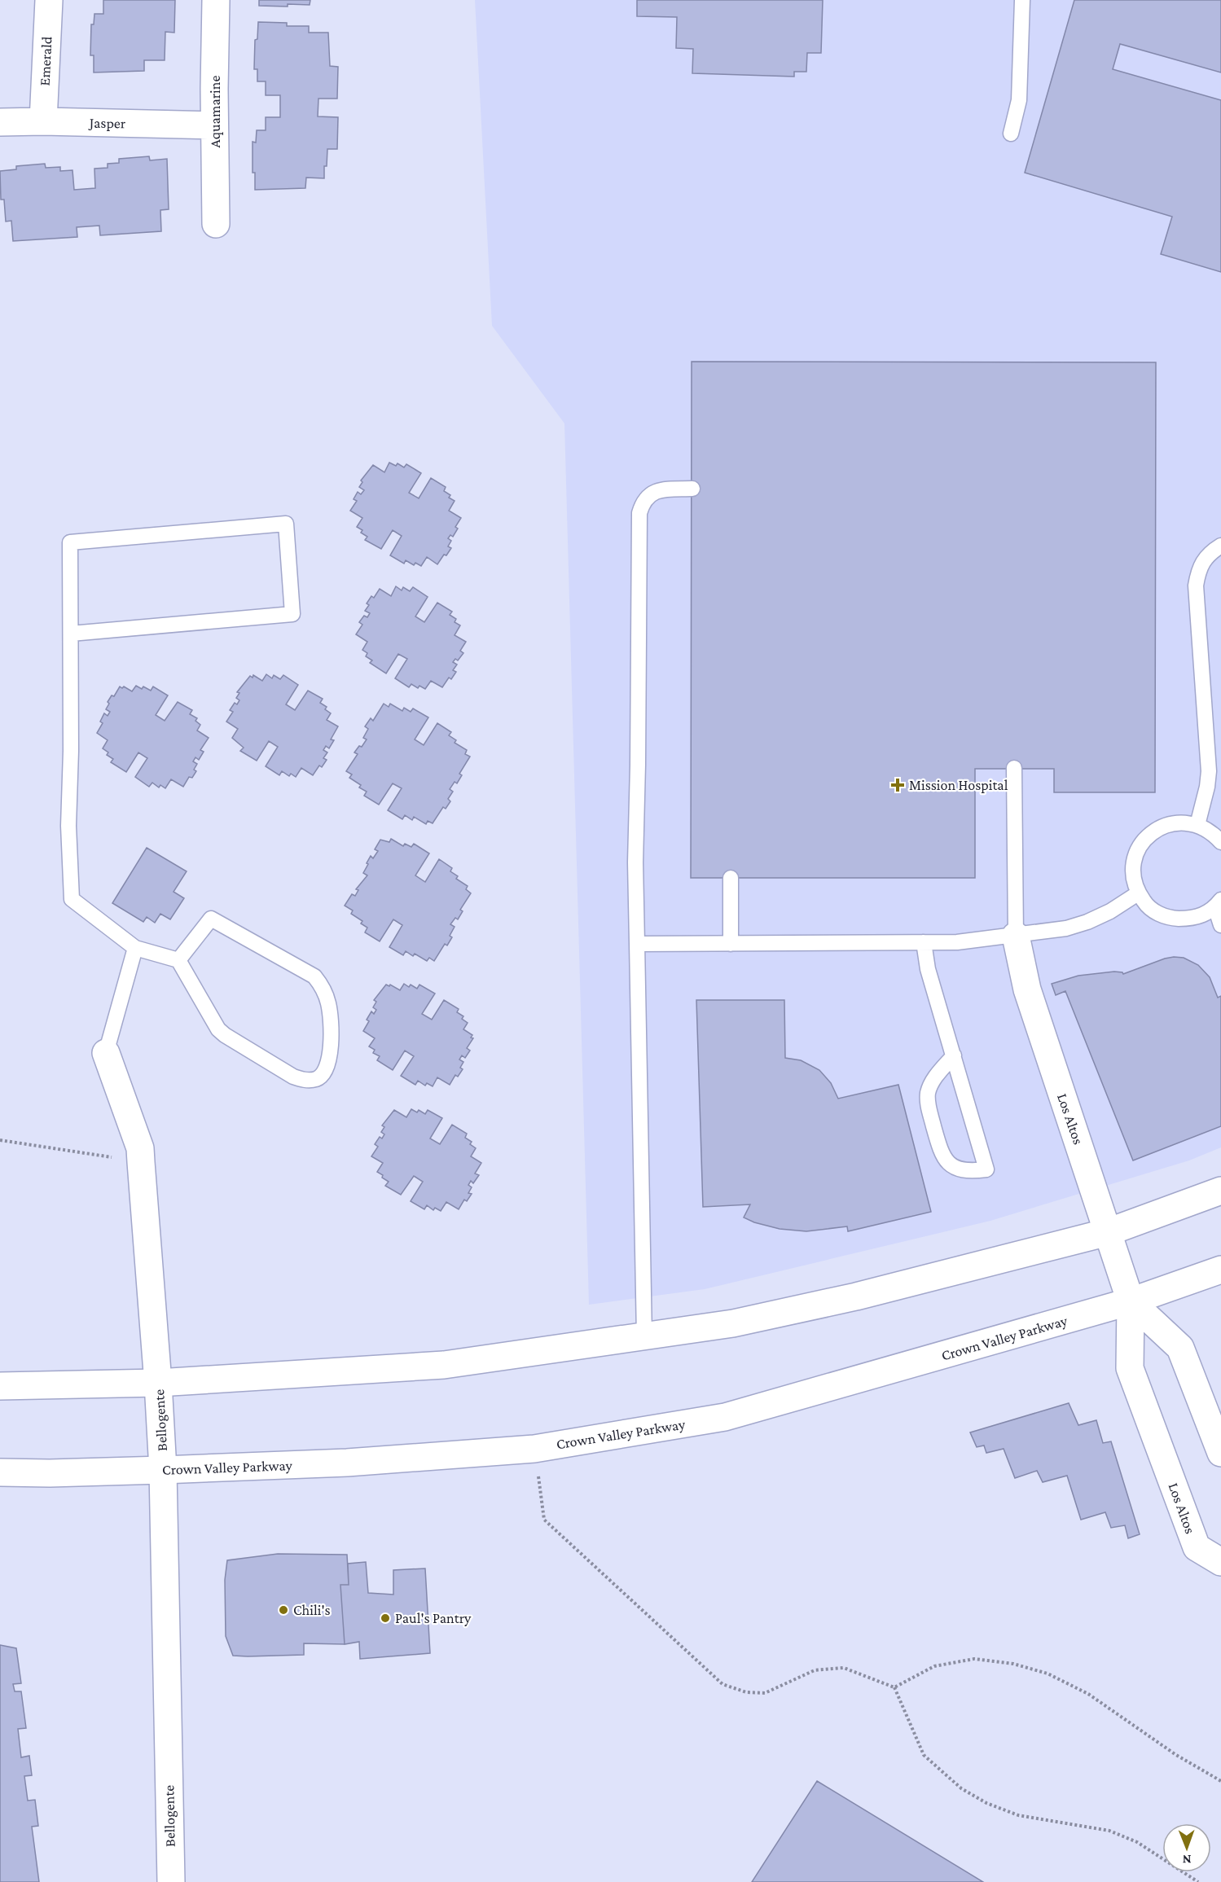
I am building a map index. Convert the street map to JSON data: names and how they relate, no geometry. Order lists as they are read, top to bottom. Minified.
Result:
{"streets":{"main road":["Emerald","Aquamarine","Jasper","Los Altos","Crown Valley Parkway","Bellogente"]},"crossings":[["Emerald","Jasper"],["Aquamarine","Jasper"],["Los Altos","Crown Valley Parkway"],["Crown Valley Parkway","Bellogente"]],"places":{"health":["Mission Hospital"],"other":["Chili's","Paul's Pantry"]},"north":"bottom"}
